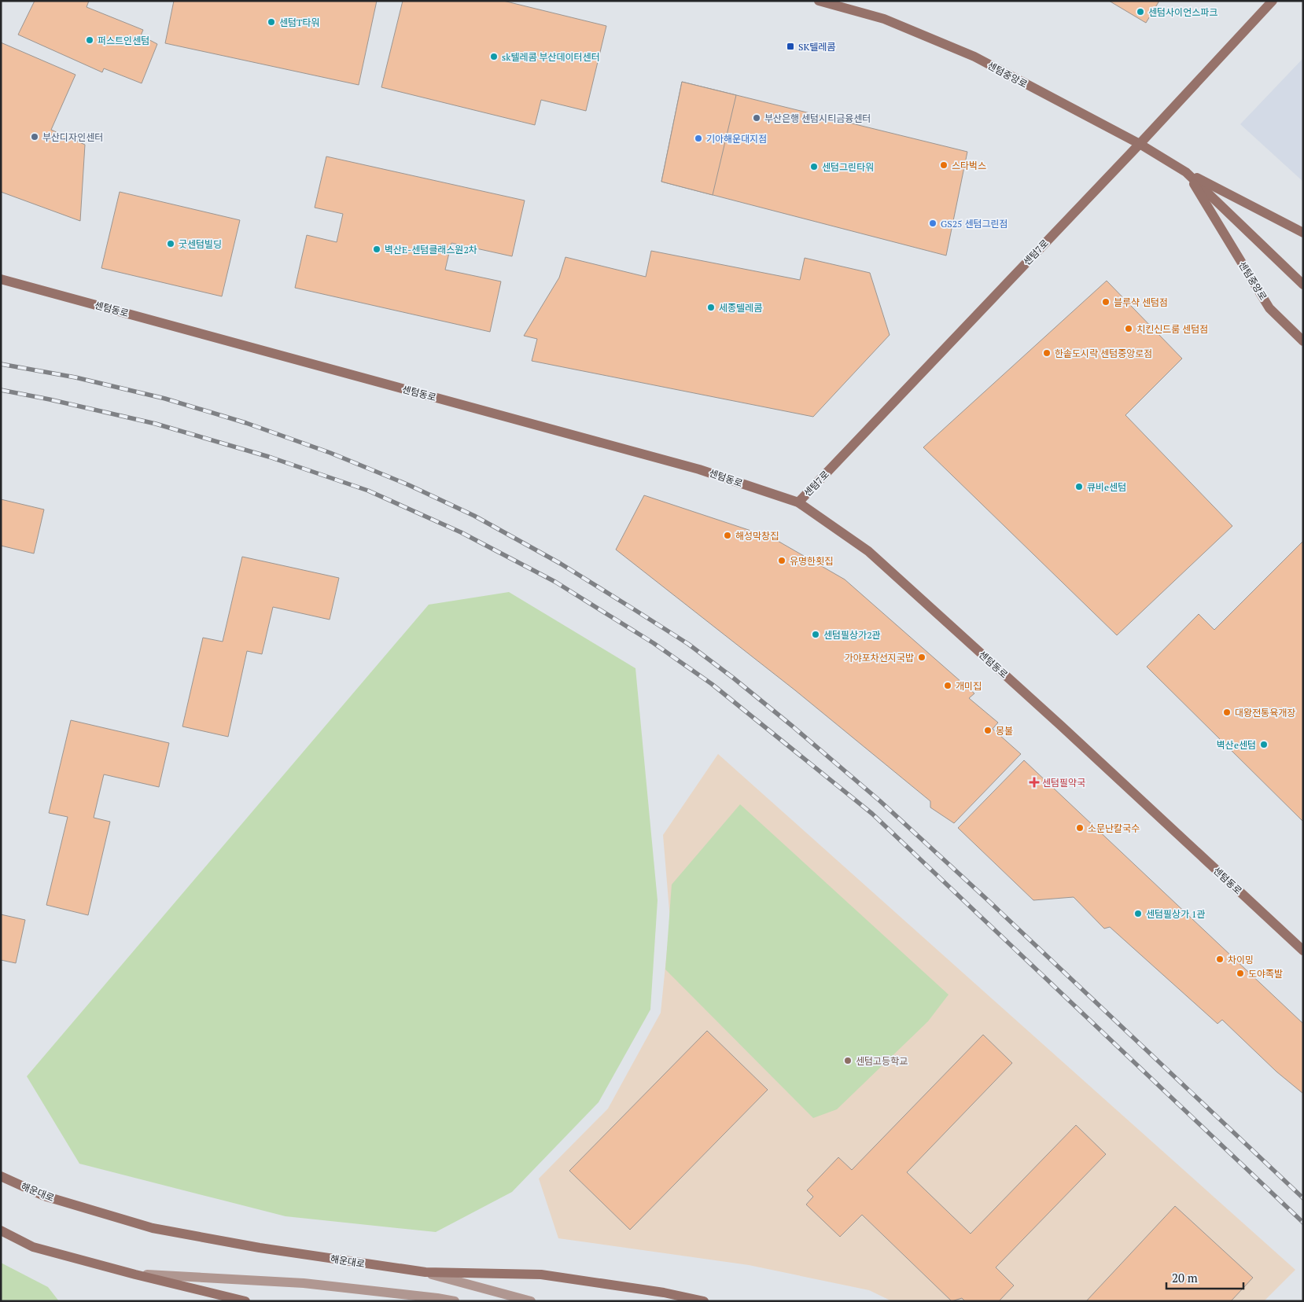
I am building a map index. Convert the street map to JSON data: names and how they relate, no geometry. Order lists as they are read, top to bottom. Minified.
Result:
{"streets":{"main road":["센텀중앙로","센텀7로","센텀동로","해운대로"]},"crossings":[["센텀중앙로","센텀7로"],["센텀7로","센텀동로"]],"places":{"other":["센텀사이언스파크","센텀T타워","퍼스트인센텀","sk텔레콤 부산데이터센터","부산은행 센텀시티금융센터","부산디자인센터","기아해운대지점","스타벅스","센텀그린타워","GS25 센텀그린점","굿센텀빌딩","벽산E-센텀클래스원2차","블루샥 센텀점","세종텔레콤","치킨신드룸 센텀점","한솥도시락 센텀중앙로점","큐비e센텀","해성막창집","유명한횟집","센텀필상가2관","가야포차선지국밥","개미집","대왕전통육개장","몽불","벽산e센텀","소문난칼국수","센텀필상가 1관","차이밍","도야족발","센텀고등학교"],"transit":["SK텔레콤"],"health":["센텀필약국"]},"scale_bar":"20 m"}
